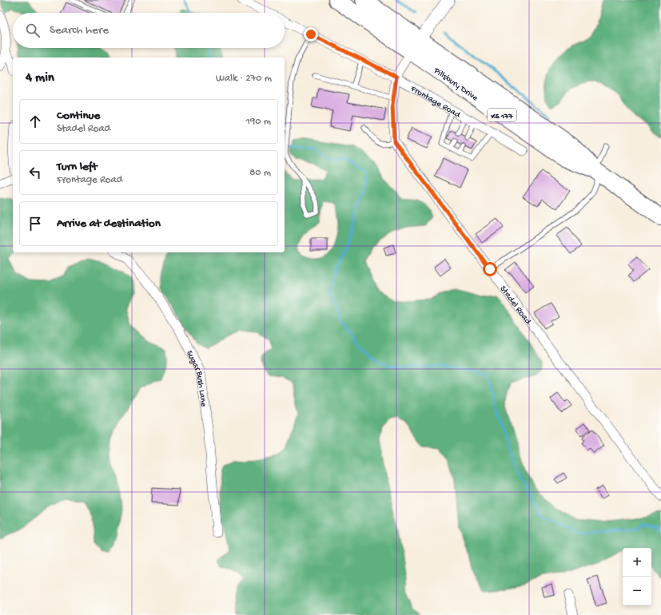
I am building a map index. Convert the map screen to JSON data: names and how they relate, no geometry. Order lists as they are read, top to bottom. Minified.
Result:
{"streets":{"highway":["Pillsbury Drive","KS 177"],"street":["Frontage Road","Stadel Road","Sugar Bush Lane"]},"page":{"search":"Search here","heading":["4 min","Walk · 270 m"],"list":[["Continue","Stadel Road","190 m"],["Turn left","Frontage Road","80 m"],"Arrive at destination"],"map_buttons":["+","−"]}}
